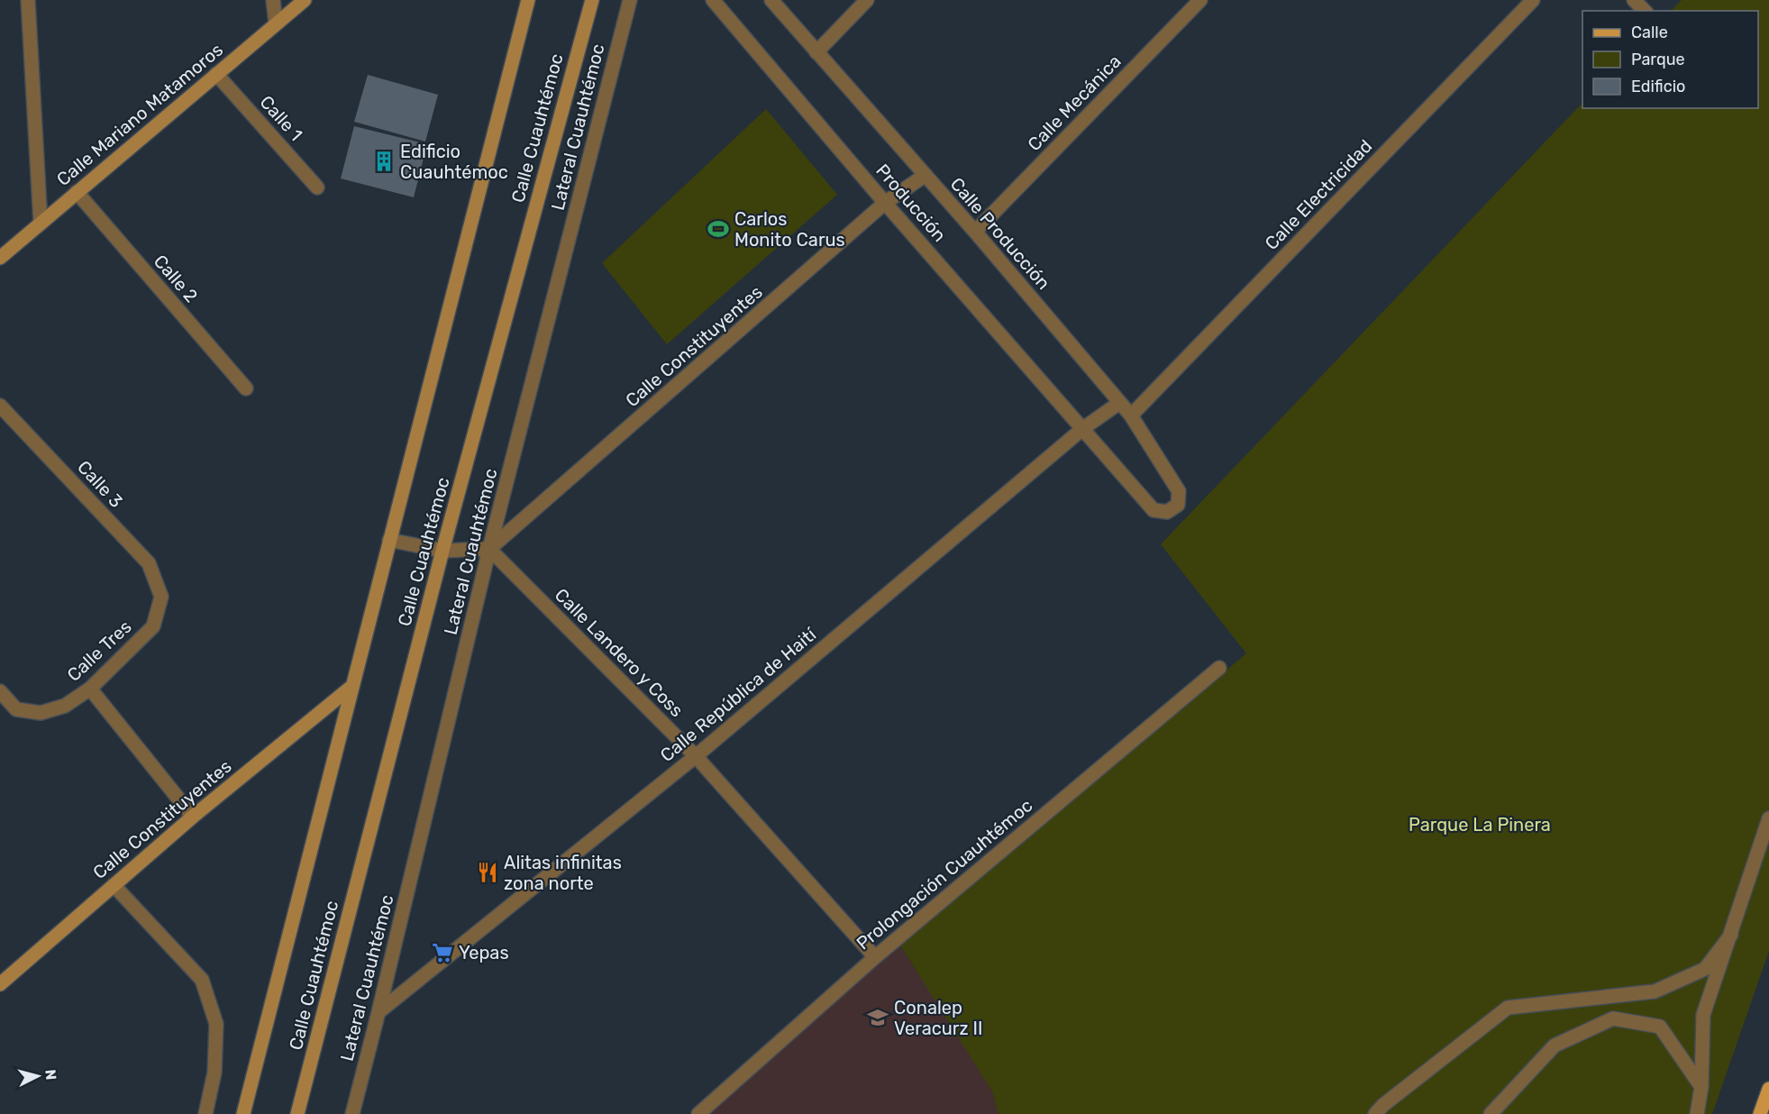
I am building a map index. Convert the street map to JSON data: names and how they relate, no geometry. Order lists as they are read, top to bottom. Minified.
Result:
{"streets":{"main road":["Calle Mariano Matamoros","Calle Cuauhtémoc","Calle Constituyentes"],"street":["Calle Mecánica","Calle 1","Lateral Cuauhtémoc","Calle Electricidad","Producción","Calle Producción","Calle 2","Calle 3","Calle Tres","Calle Landero y Coss","Calle República de Haití","Prolongación Cuauhtémoc"]},"crossings":[["Calle Mecánica","Calle Producción"],["Calle Mariano Matamoros","Calle 1"],["Calle Mariano Matamoros","Calle 2"],["Lateral Cuauhtémoc","Calle Constituyentes"],["Lateral Cuauhtémoc","Calle Landero y Coss"],["Lateral Cuauhtémoc","Calle República de Haití"],["Calle Cuauhtémoc","Calle Constituyentes"],["Calle Electricidad","Calle Producción"],["Producción","Calle Producción"],["Producción","Calle Constituyentes"],["Producción","Calle República de Haití"],["Calle Producción","Calle Constituyentes"],["Calle Producción","Calle República de Haití"],["Calle Constituyentes","Calle Landero y Coss"],["Calle 3","Calle Tres"],["Calle Landero y Coss","Calle República de Haití"],["Calle Landero y Coss","Prolongación Cuauhtémoc"]],"parks":["Parque La Pinera"],"places":{"building":["Edificio Cuauhtémoc"],"sports":["Carlos Monito Carus"],"restaurant":["Alitas infinitas zona norte"],"supermarket":["Yepas"],"school or university":["Conalep Veracurz II"]},"legend":["Calle","Parque","Edificio"],"north":"right"}
